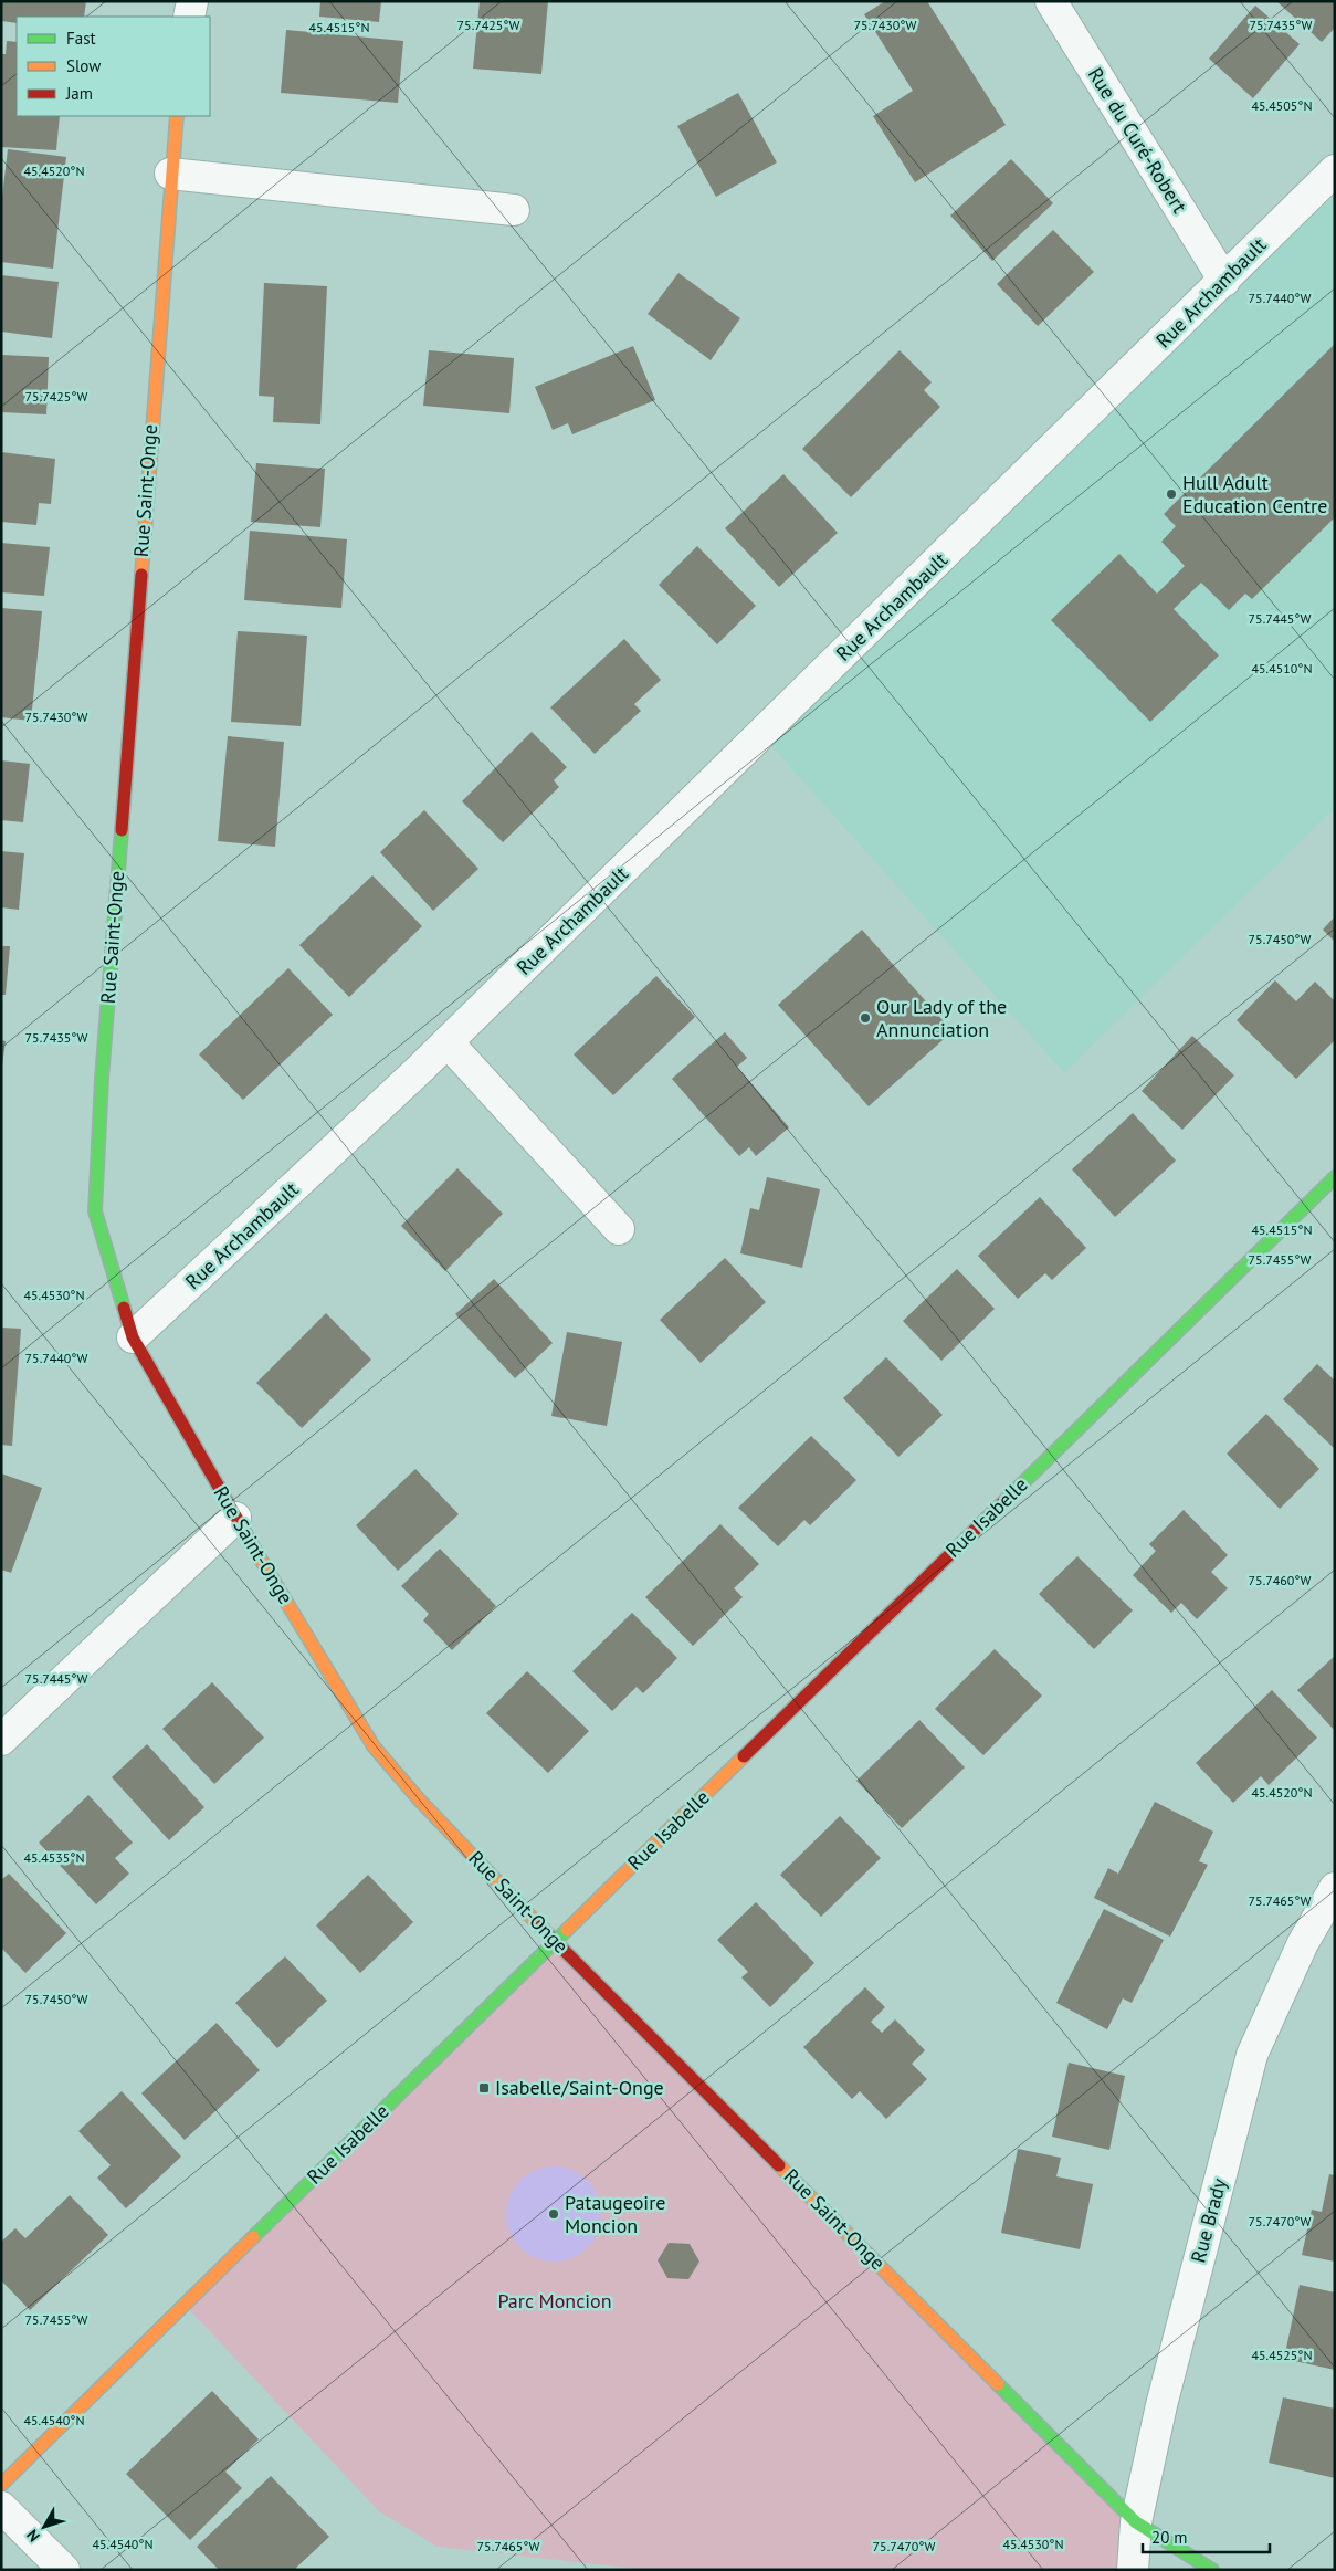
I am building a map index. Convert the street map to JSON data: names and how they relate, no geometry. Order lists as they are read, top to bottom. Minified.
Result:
{"streets":{"street":["Rue du Curé-Robert","Rue Archambault","Rue Saint-Onge","Rue Isabelle","Rue Brady"]},"crossings":[["Rue du Curé-Robert","Rue Archambault"],["Rue Archambault","Rue Saint-Onge"],["Rue Saint-Onge","Rue Isabelle"],["Rue Saint-Onge","Rue Brady"]],"parks":["Parc Moncion"],"places":{"other":["Hull Adult Education Centre","Our Lady of the Annunciation","Pataugeoire Moncion"],"transit":["Isabelle/Saint-Onge"]},"legend":["Fast","Slow","Jam"],"scale_bar":"20 m","north":"bottom left","coordinates":["75.7425°W","75.7430°W","75.7435°W","45.4515°N","45.4505°N","45.4520°N","75.7440°W","75.7445°W","45.4510°N","75.7450°W","75.7455°W","45.4530°N","75.7460°W","45.4535°N","75.7465°W","75.7470°W","45.4525°N","45.4540°N"]}
